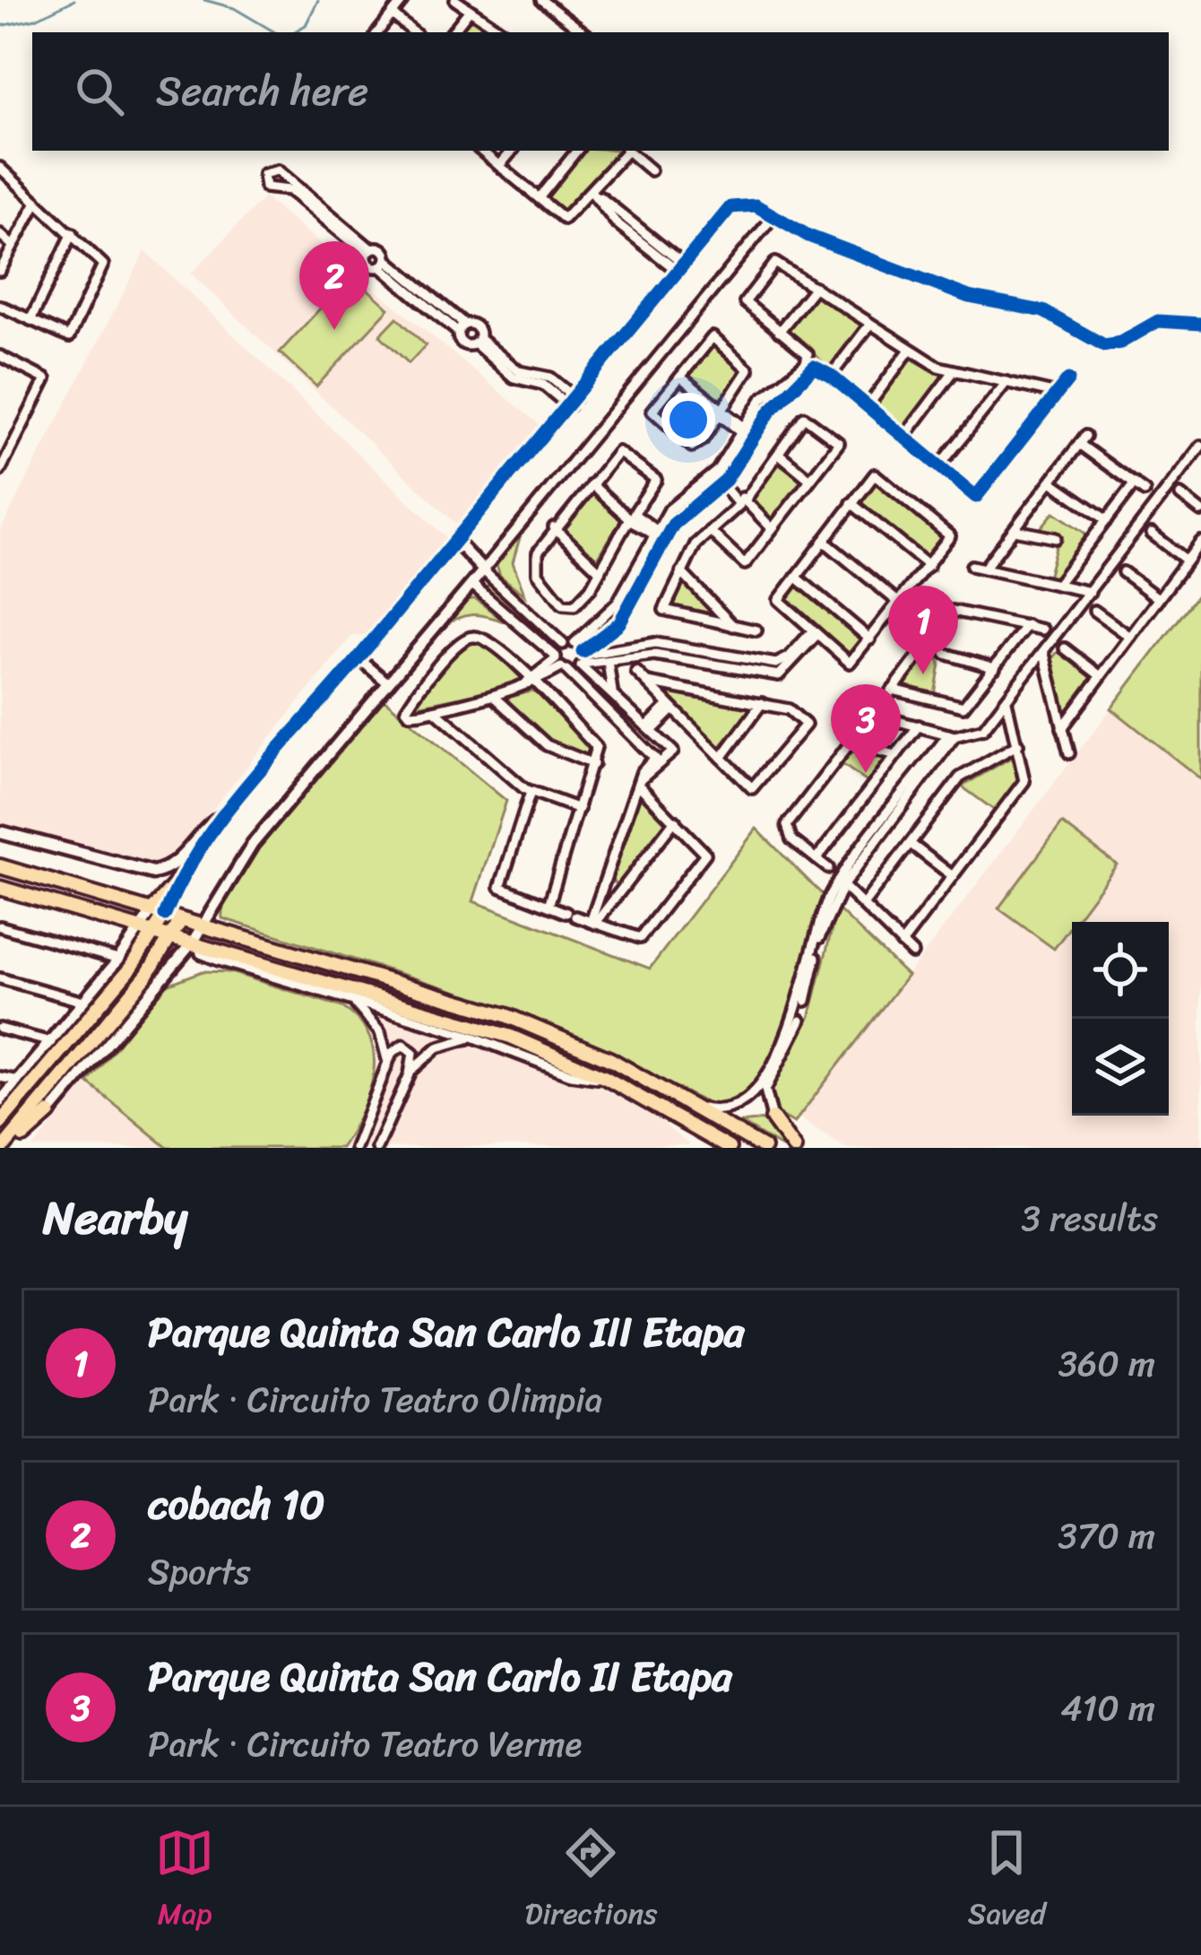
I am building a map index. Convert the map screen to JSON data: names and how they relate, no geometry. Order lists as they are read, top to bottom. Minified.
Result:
{"page":{"search":"Search here","pins":["2","1","3"],"heading":["Nearby","3 results"],"list":[{"mark":"1","name":"Parque Quinta San Carlo III Etapa","note":"Park · Circuito Teatro Olimpia","value":"360 m"},{"mark":"2","name":"cobach 10","note":"Sports","value":"370 m"},{"mark":"3","name":"Parque Quinta San Carlo II Etapa","note":"Park · Circuito Teatro Verme","value":"410 m"}],"nav":["Map","Directions","Saved"]}}
